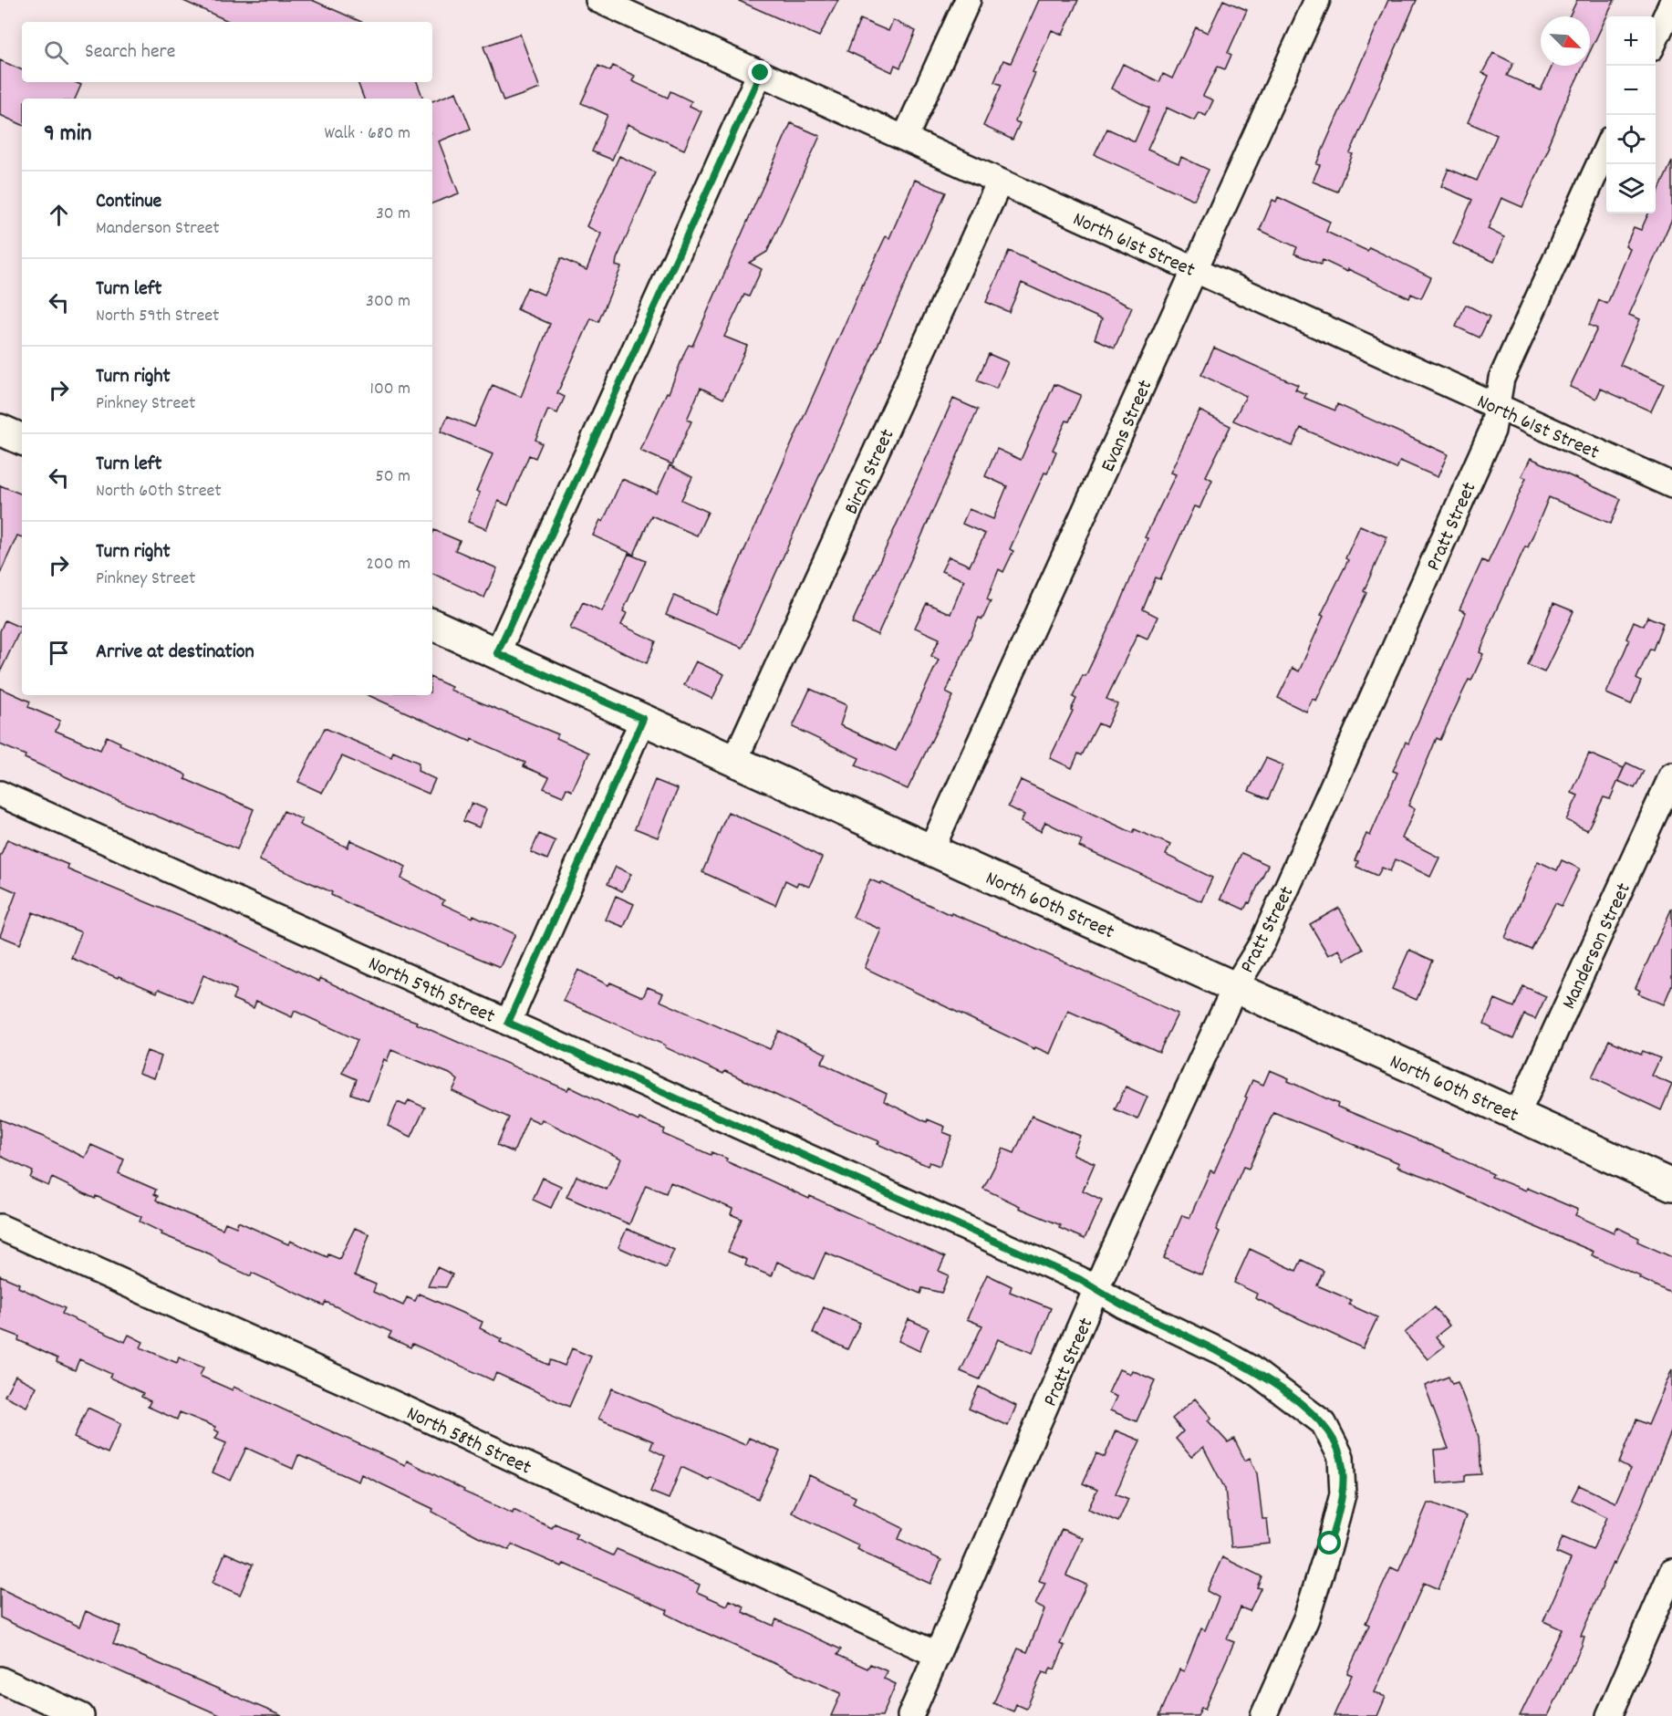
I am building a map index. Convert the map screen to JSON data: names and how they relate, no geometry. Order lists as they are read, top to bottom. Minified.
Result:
{"streets":{"main road":["North 60th Street"],"street":["North 61st Street","Evans Street","Birch Street","Pratt Street","Manderson Street","North 59th Street","North 58th Street"]},"crossings":[["North 61st Street","Evans Street"],["North 61st Street","Birch Street"],["North 61st Street","Pratt Street"],["Evans Street","North 60th Street"],["Birch Street","North 60th Street"],["Pratt Street","North 60th Street"],["Pratt Street","North 59th Street"],["Pratt Street","North 58th Street"],["North 60th Street","Manderson Street"]],"north":"bottom right","page":{"map_buttons":["+","−"],"search":"Search here","heading":["9 min","Walk · 680 m"],"list":[["Continue","Manderson Street","30 m"],["Turn left","North 59th Street","300 m"],["Turn right","Pinkney Street","100 m"],["Turn left","North 60th Street","50 m"],["Turn right","Pinkney Street","200 m"],"Arrive at destination"]}}
